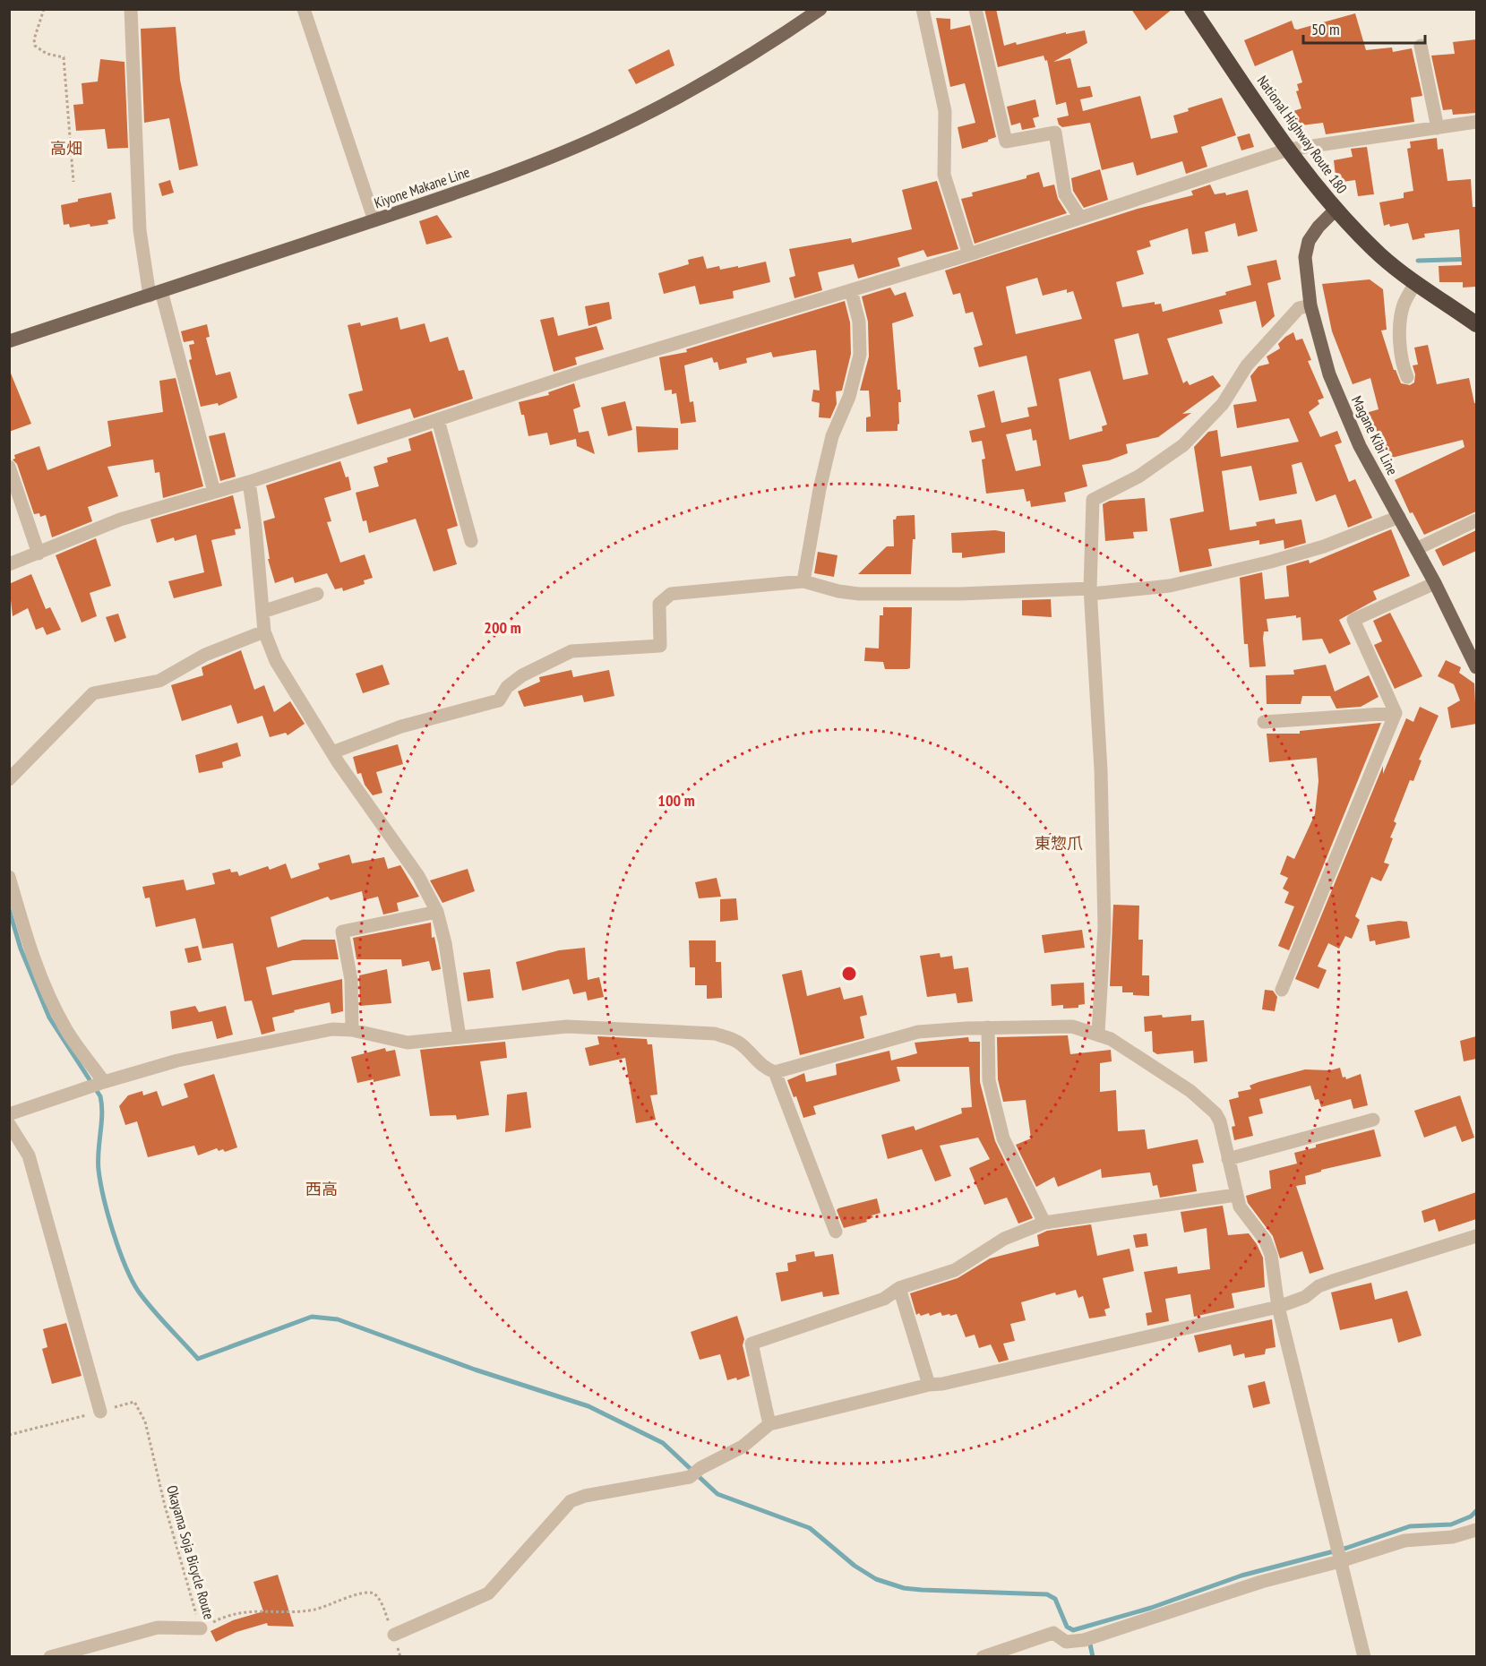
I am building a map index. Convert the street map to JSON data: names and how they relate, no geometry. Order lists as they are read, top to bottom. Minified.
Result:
{"streets":{"highway":["National Highway Route 180"],"main road":["Kiyone Makane Line","Magane Kibi Line"],"path":["Okayama Soja Bicycle Route"]},"crossings":[["National Highway Route 180","Magane Kibi Line"]],"districts":["高畑","東惣爪","西高"],"scale_bar":"50 m","rings":["200 m","100 m"]}
